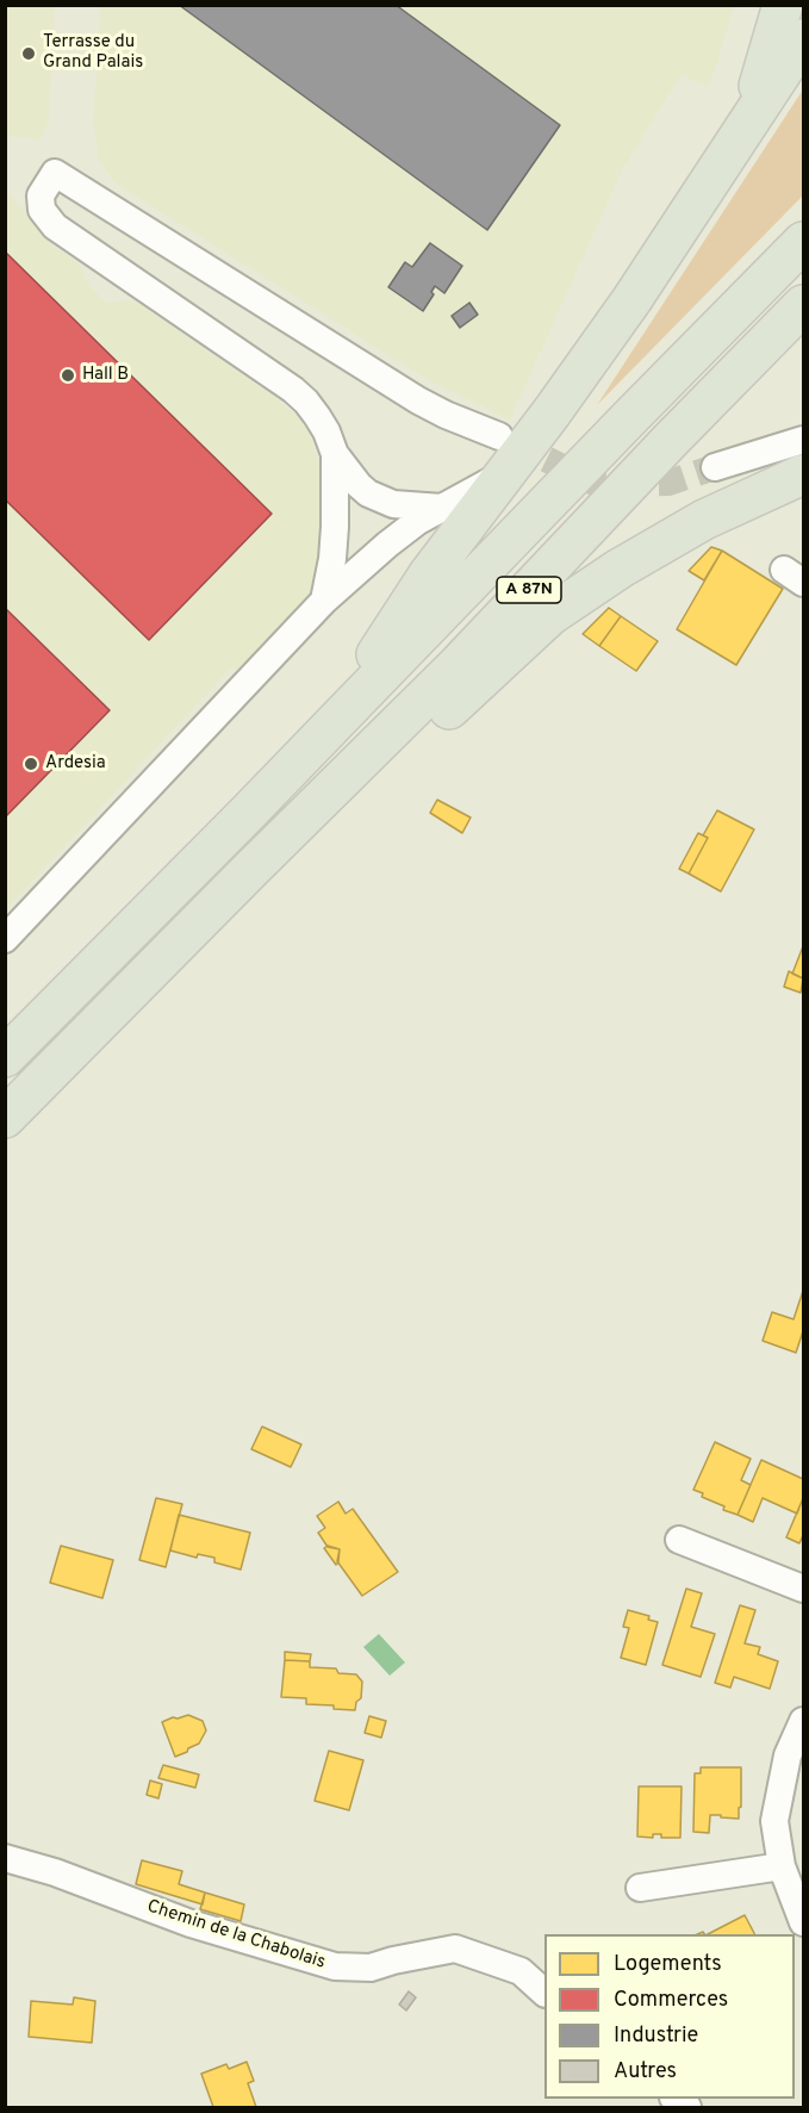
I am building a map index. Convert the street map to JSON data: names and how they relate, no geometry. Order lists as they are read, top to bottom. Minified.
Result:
{"streets":{"highway":["A 87N"],"street":["Chemin de la Chabolais"]},"places":["Terrasse du Grand Palais","Hall B","Ardesia"],"legend":["Logements","Commerces","Industrie","Autres"]}
